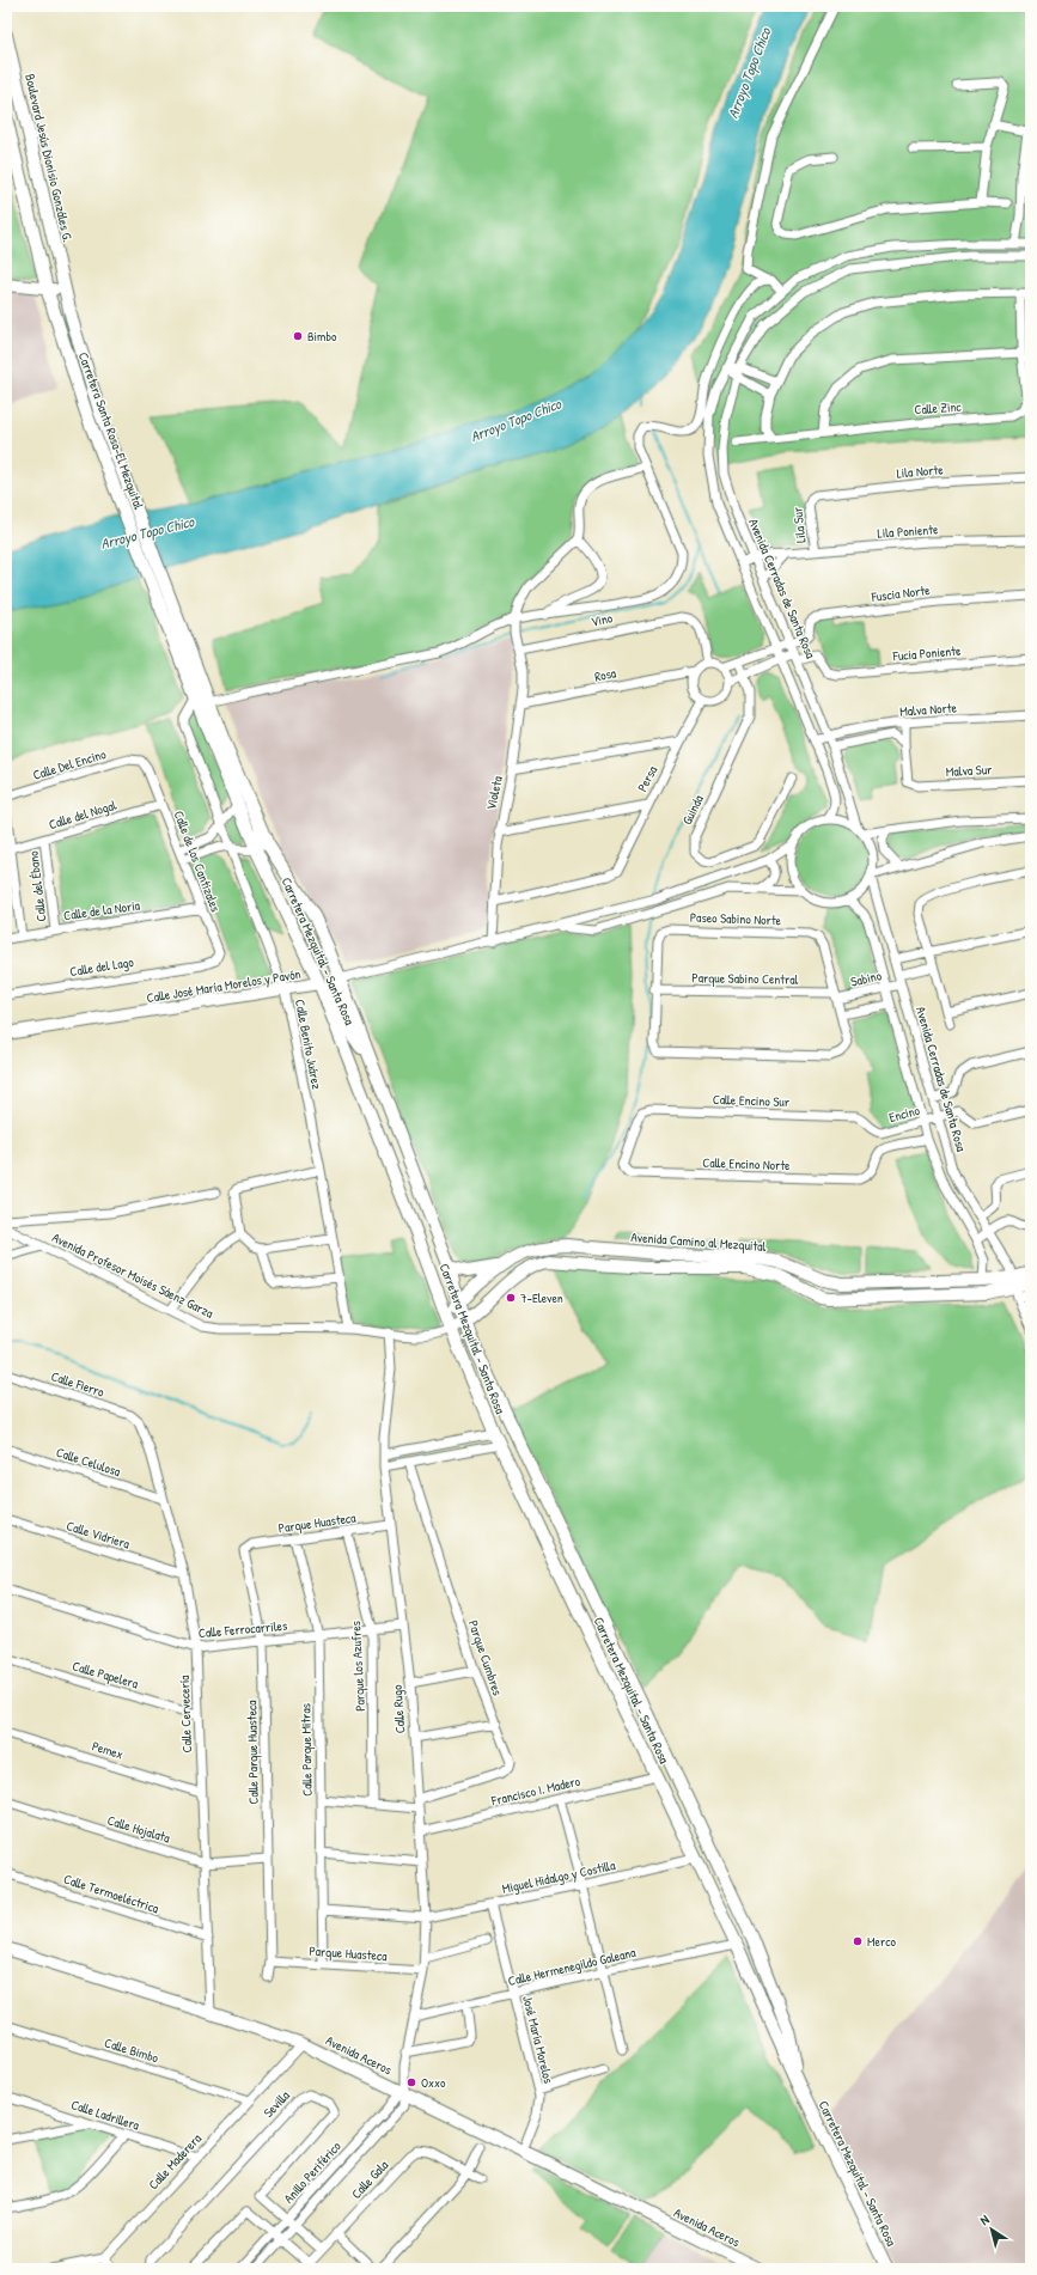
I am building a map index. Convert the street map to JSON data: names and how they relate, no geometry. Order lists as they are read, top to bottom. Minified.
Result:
{"streets":{"main road":["Boulevard Jesús Dionisio Gonzáles G.","Carretera Santa Rosa-El Mezquital","Carretera Mezquital - Santa Rosa","Calle José María Morelos y Pavón","Avenida Camino al Mezquital","Avenida Aceros"],"street":["Calle Zinc","Lila Norte","Lila Sur","Lila Poniente","Avenida Cerradas de Santa Rosa","Fuscia Norte","Vino","Fucia Poniente","Rosa","Malva Norte","Calle Del Encino","Malva Sur","Persa","Violeta","Guinda","Calle del Nogal","Calle de los Cantizales","Calle del Ébano","Calle de la Noria","Paseo Sabino Norte","Calle del Lago","Parque Sabino Central","Sabino","Calle Benito Juárez","Calle Encino Sur","Encino","Calle Encino Norte","Avenida Profesor Moisés Sáenz Garza","Calle Fierro","Calle Celulosa","Parque Huasteca","Calle Vidriera","Calle Ferrocarriles","Parque Cumbres","Parque los Azufres","Calle Papelera","Calle Rugo","Calle Cervecería","Pemex","Calle Parque Mitras","Calle Parque Huasteca","Francisco I. Madero","Calle Hojalata","Miguel Hidalgo y Costilla","Calle Termoeléctrica","Calle Hermenegildo Galeana","José María Morelos","Calle Bimbo","Sevilla","Calle Ladrillera","Calle Maderera","Anillo Periférico","Calle Gala"]},"crossings":[["Carretera Santa Rosa-El Mezquital","Carretera Mezquital - Santa Rosa"],["Lila Norte","Lila Sur"],["Lila Sur","Lila Poniente"],["Lila Sur","Avenida Cerradas de Santa Rosa"],["Avenida Cerradas de Santa Rosa","Fuscia Norte"],["Avenida Cerradas de Santa Rosa","Fucia Poniente"],["Avenida Cerradas de Santa Rosa","Malva Norte"],["Avenida Cerradas de Santa Rosa","Sabino"],["Avenida Cerradas de Santa Rosa","Calle José María Morelos y Pavón"],["Avenida Cerradas de Santa Rosa","Encino"],["Avenida Cerradas de Santa Rosa","Avenida Camino al Mezquital"],["Vino","Rosa"],["Vino","Persa"],["Vino","Violeta"],["Rosa","Persa"],["Rosa","Violeta"],["Malva Norte","Malva Sur"],["Calle Del Encino","Calle de los Cantizales"],["Persa","Violeta"],["Violeta","Calle José María Morelos y Pavón"],["Calle del Nogal","Calle de los Cantizales"],["Calle del Nogal","Calle del Ébano"],["Calle de los Cantizales","Calle de la Noria"],["Calle de los Cantizales","Calle del Lago"],["Calle del Ébano","Calle de la Noria"],["Paseo Sabino Norte","Parque Sabino Central"],["Paseo Sabino Norte","Sabino"],["Carretera Mezquital - Santa Rosa","Calle José María Morelos y Pavón"],["Carretera Mezquital - Santa Rosa","Calle Benito Juárez"],["Carretera Mezquital - Santa Rosa","Avenida Camino al Mezquital"],["Carretera Mezquital - Santa Rosa","Avenida Profesor Moisés Sáenz Garza"],["Carretera Mezquital - Santa Rosa","Francisco I. Madero"],["Carretera Mezquital - Santa Rosa","Miguel Hidalgo y Costilla"],["Carretera Mezquital - Santa Rosa","Calle Hermenegildo Galeana"],["Parque Sabino Central","Sabino"],["Calle José María Morelos y Pavón","Calle Benito Juárez"],["Calle Benito Juárez","Avenida Profesor Moisés Sáenz Garza"],["Calle Encino Sur","Encino"],["Calle Encino Sur","Calle Encino Norte"],["Avenida Camino al Mezquital","Avenida Profesor Moisés Sáenz Garza"],["Avenida Profesor Moisés Sáenz Garza","Calle Rugo"],["Calle Fierro","Calle Cervecería"],["Calle Celulosa","Calle Cervecería"],["Parque Huasteca","Parque los Azufres"],["Parque Huasteca","Calle Rugo"],["Parque Huasteca","Calle Parque Mitras"],["Parque Huasteca","Calle Parque Huasteca"],["Calle Vidriera","Calle Cervecería"],["Calle Ferrocarriles","Parque los Azufres"],["Calle Ferrocarriles","Calle Rugo"],["Calle Ferrocarriles","Calle Cervecería"],["Calle Ferrocarriles","Calle Parque Mitras"],["Calle Ferrocarriles","Calle Parque Huasteca"],["Parque Cumbres","Calle Rugo"],["Calle Papelera","Calle Cervecería"],["Calle Rugo","Francisco I. Madero"],["Calle Rugo","Miguel Hidalgo y Costilla"],["Calle Rugo","Calle Hermenegildo Galeana"],["Calle Rugo","Avenida Aceros"],["Calle Rugo","Anillo Periférico"],["Calle Cervecería","Pemex"],["Calle Cervecería","Calle Hojalata"],["Calle Cervecería","Calle Termoeléctrica"],["Calle Cervecería","Avenida Aceros"],["Calle Parque Mitras","Miguel Hidalgo y Costilla"],["Calle Parque Huasteca","Calle Hojalata"],["Miguel Hidalgo y Costilla","José María Morelos"],["Calle Hermenegildo Galeana","José María Morelos"],["José María Morelos","Avenida Aceros"],["Calle Bimbo","Calle Maderera"],["Avenida Aceros","Calle Maderera"],["Avenida Aceros","Anillo Periférico"],["Sevilla","Anillo Periférico"],["Calle Ladrillera","Calle Maderera"]],"water":["Arroyo Topo Chico"],"places":["Bimbo","7-Eleven","Merco","Oxxo"],"north":"top left"}
